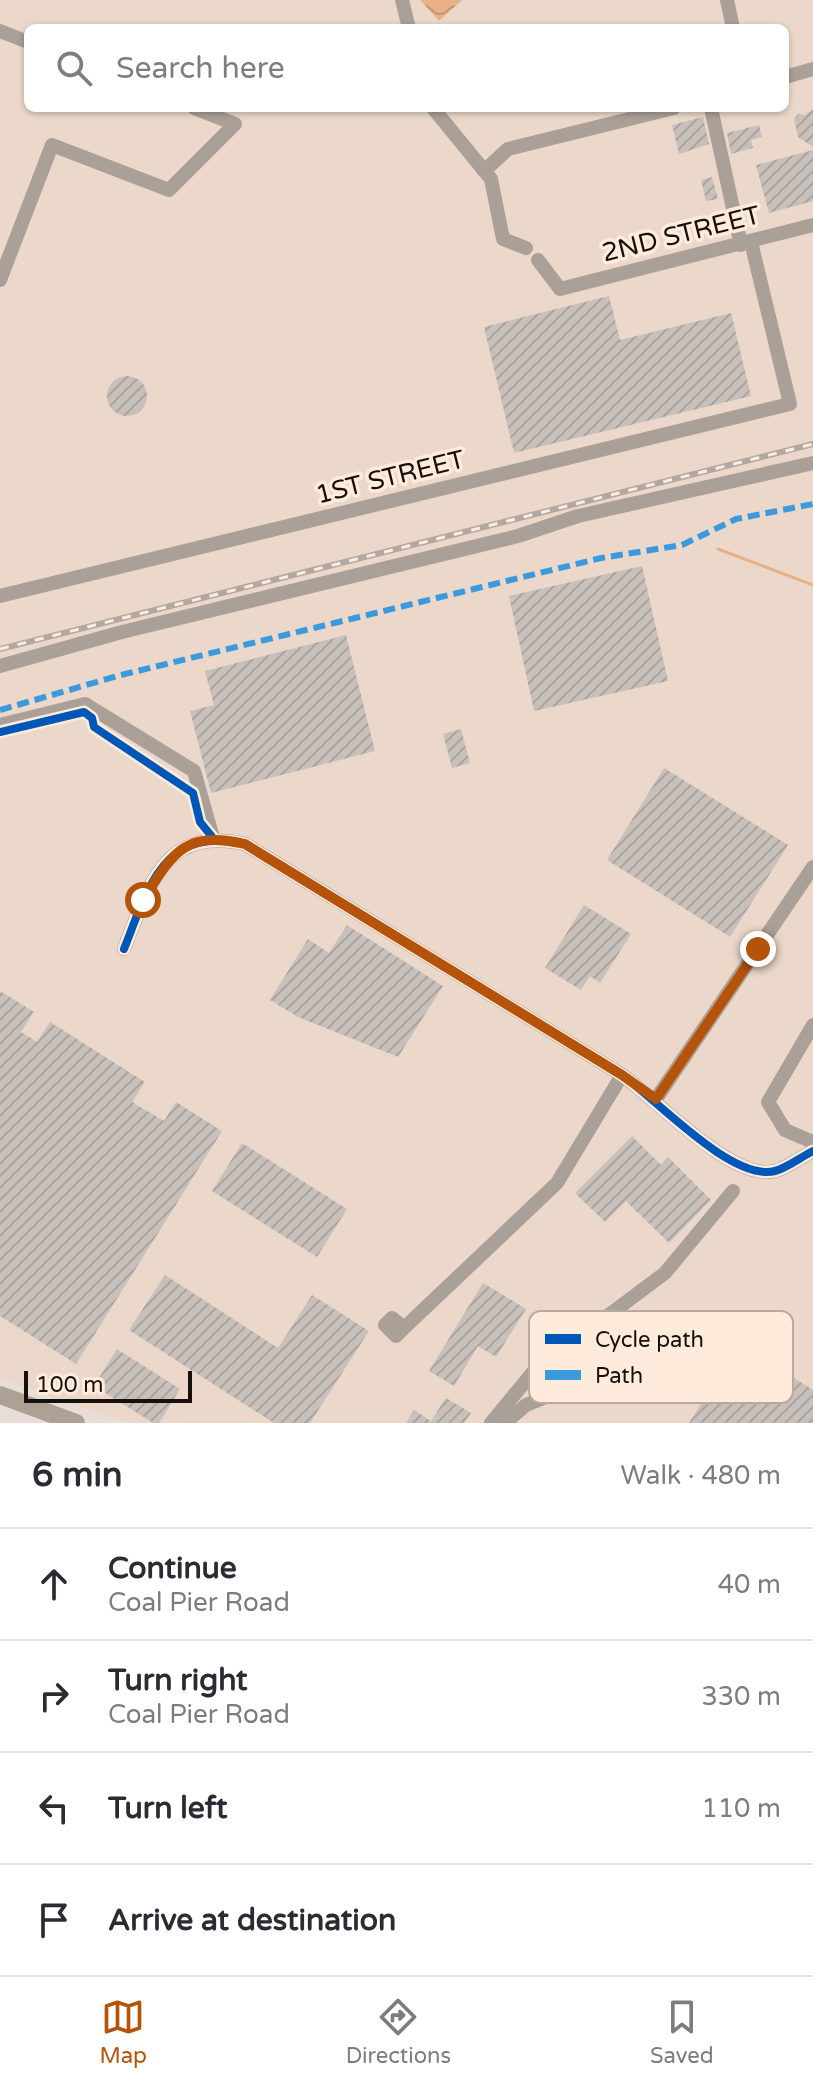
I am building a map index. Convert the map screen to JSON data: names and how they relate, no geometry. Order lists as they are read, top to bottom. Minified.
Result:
{"streets":{"street":["2ND STREET","1ST STREET"]},"crossings":[["2ND STREET","1ST STREET"]],"legend":["Cycle path","Path"],"scale_bar":"100 m","page":{"search":"Search here","scale":"100 m","heading":["6 min","Walk · 480 m"],"list":[["Continue","Coal Pier Road","40 m"],["Turn right","Coal Pier Road","330 m"],["Turn left","110 m"],"Arrive at destination"],"nav":["Map","Directions","Saved"]}}
